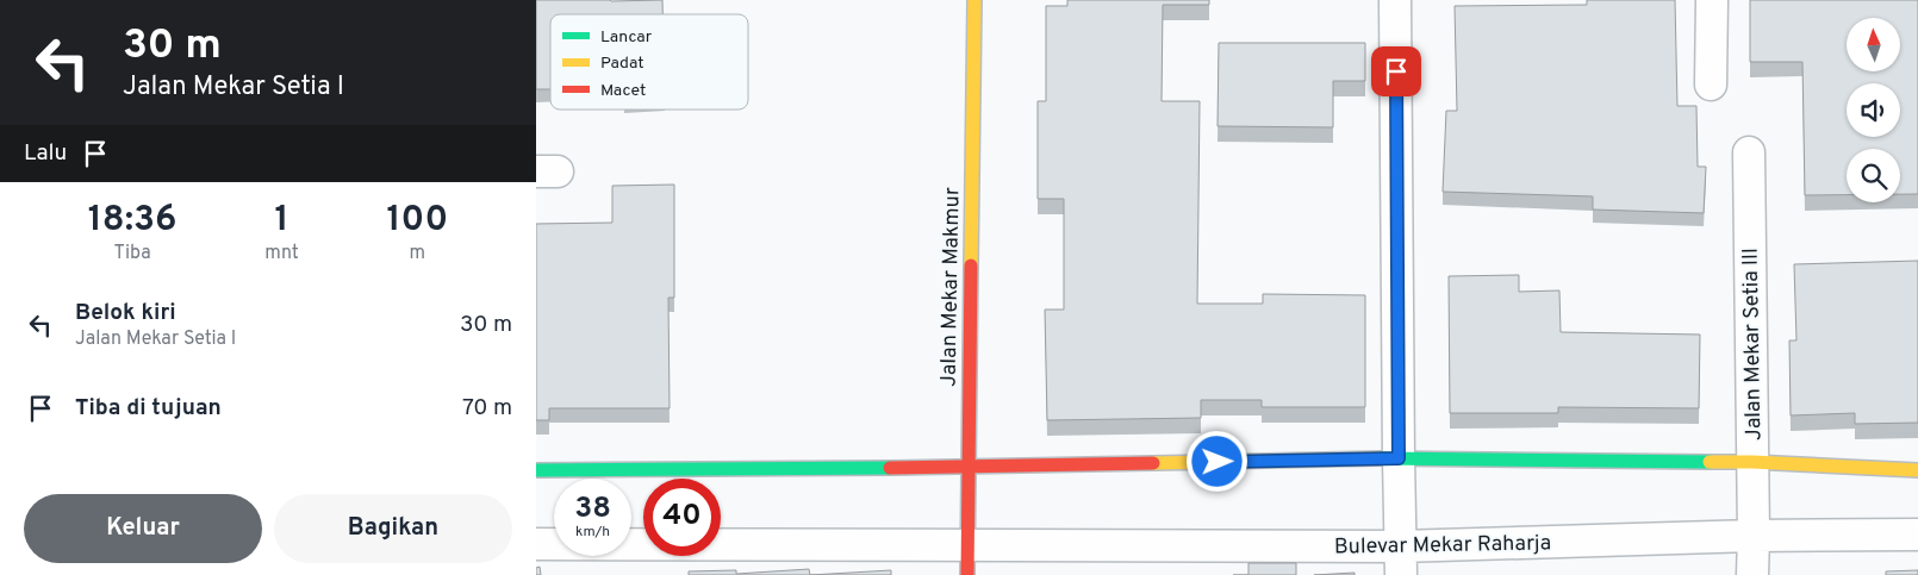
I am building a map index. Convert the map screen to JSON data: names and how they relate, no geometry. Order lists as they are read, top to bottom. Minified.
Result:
{"streets":{"street":["Jalan Mekar Makmur","Jalan Mekar Setia III","Bulevar Mekar Raharja"]},"crossings":[["Jalan Mekar Makmur","Bulevar Mekar Raharja"],["Jalan Mekar Setia III","Bulevar Mekar Raharja"]],"legend":["Lancar","Padat","Macet"],"north":"top","page":{"turn":["30 m","Jalan Mekar Setia I"],"then":"Lalu","eta":["18:36","Tiba","1","mnt","100","m"],"list":[{"name":"Belok kiri","note":"Jalan Mekar Setia I","value":"30 m"},{"name":"Tiba di tujuan","value":"70 m"}],"speed":"38 km/h","limit":"40","buttons":["Keluar","Bagikan"]}}
